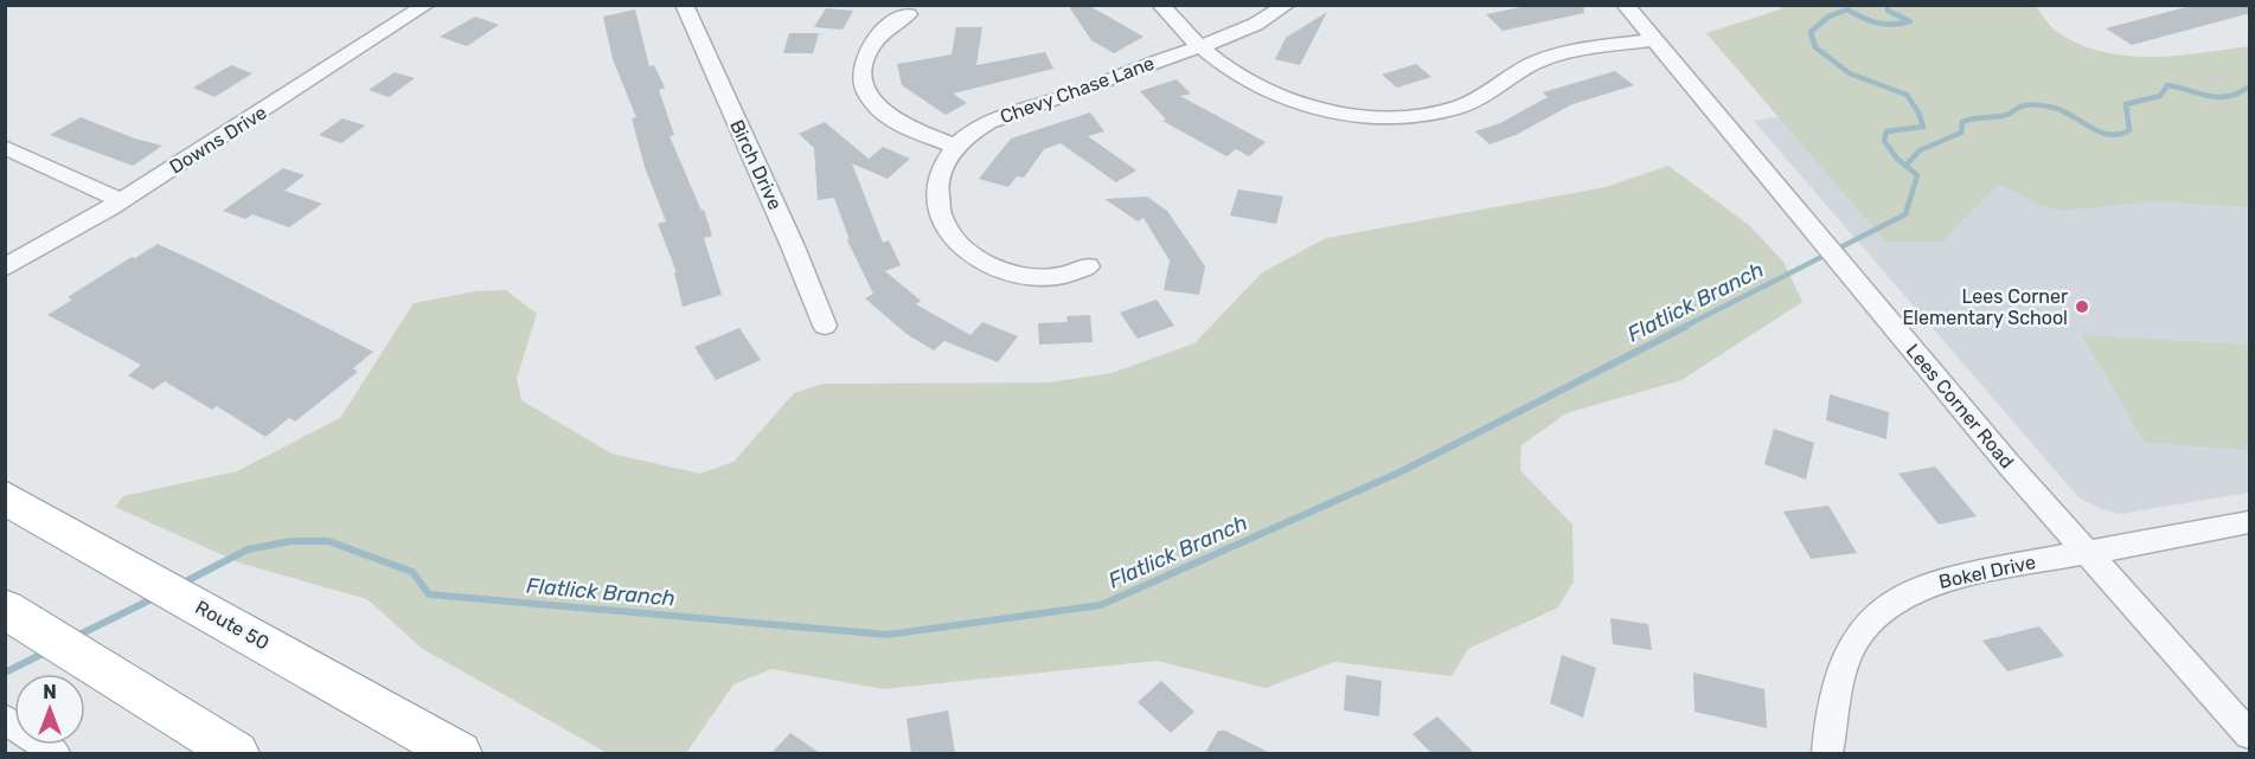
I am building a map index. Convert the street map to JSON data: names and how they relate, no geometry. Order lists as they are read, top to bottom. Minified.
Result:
{"streets":{"highway":["Route 50"],"street":["Chevy Chase Lane","Downs Drive","Birch Drive","Lees Corner Road","Bokel Drive"]},"crossings":[["Lees Corner Road","Bokel Drive"]],"water":["Flatlick Branch"],"places":["Lees Corner Elementary School"],"north":"top"}
